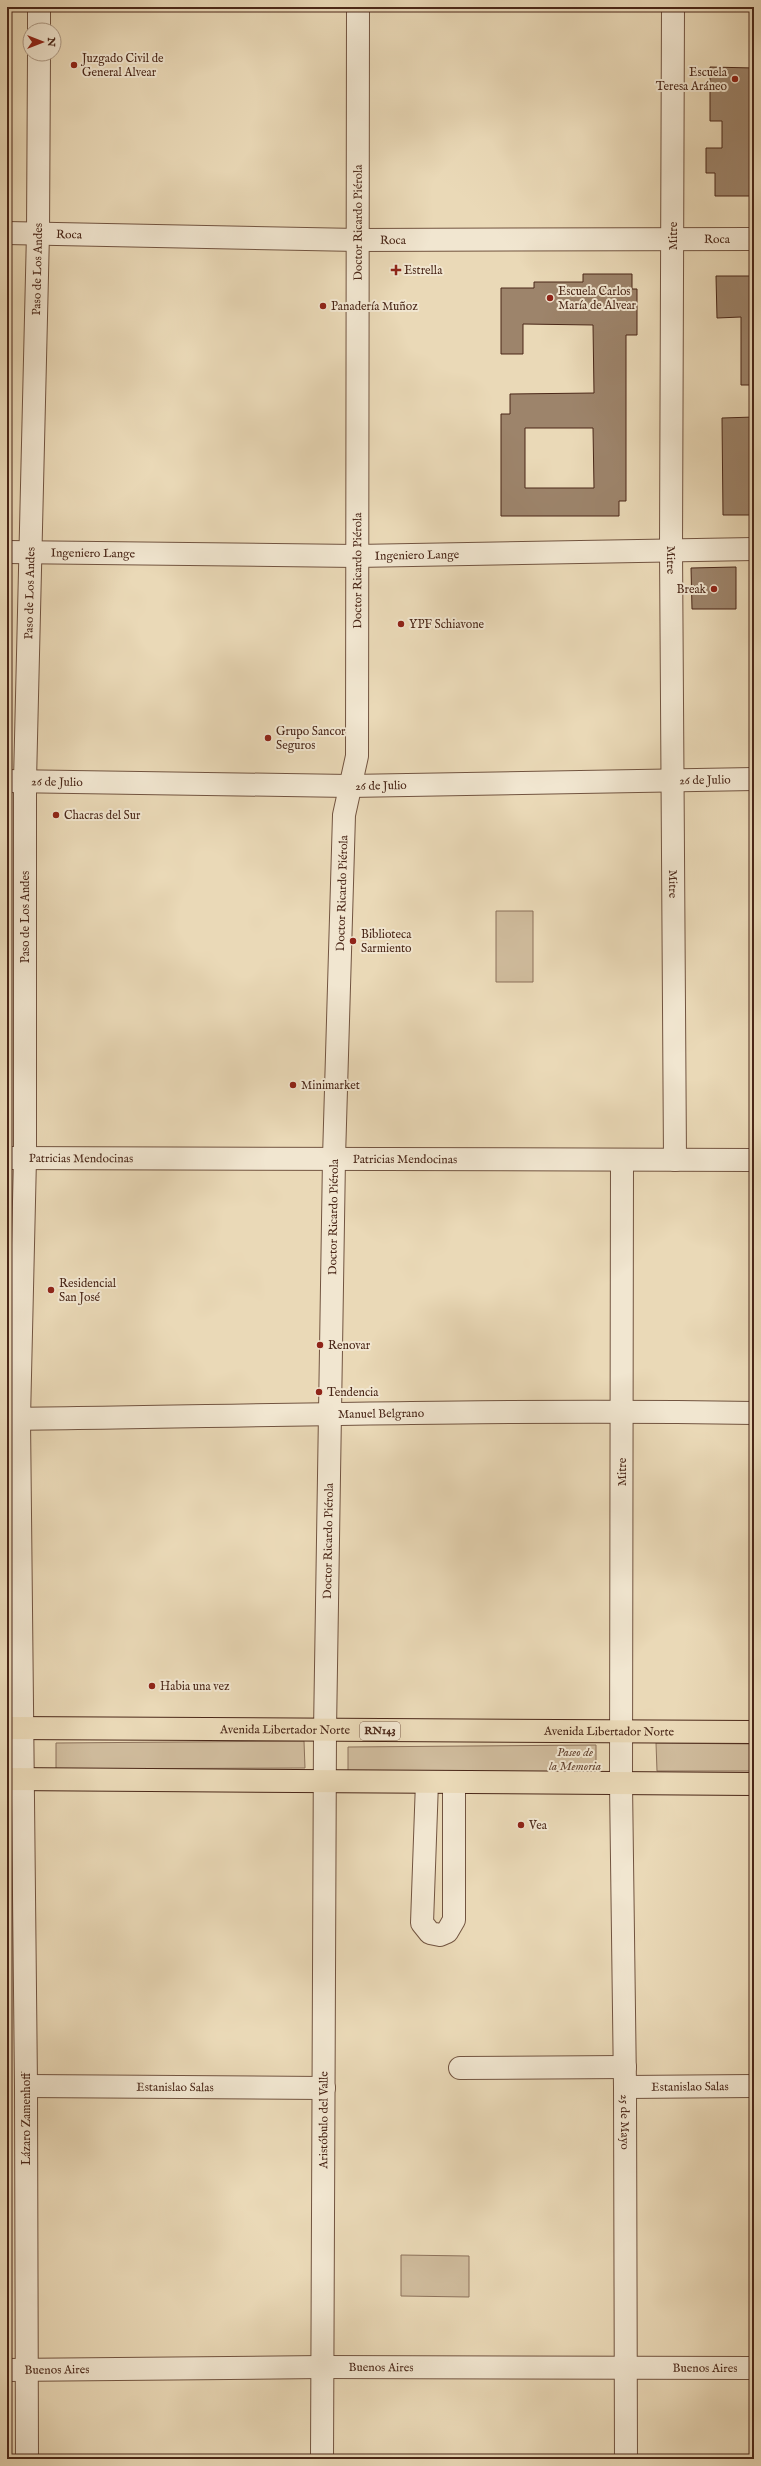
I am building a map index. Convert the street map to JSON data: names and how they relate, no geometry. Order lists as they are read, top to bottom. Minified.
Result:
{"streets":{"highway":["Avenida Libertador Norte","RN143"],"street":["Doctor Ricardo Piérola","Roca","Mitre","Paso de Los Andes","Ingeniero Lange","26 de Julio","Patricias Mendocinas","Manuel Belgrano","Estanislao Salas","Lázaro Zamenhoff","Aristóbulo del Valle","25 de Mayo","Buenos Aires"]},"crossings":[["Doctor Ricardo Piérola","Roca"],["Doctor Ricardo Piérola","Ingeniero Lange"],["Doctor Ricardo Piérola","26 de Julio"],["Doctor Ricardo Piérola","Patricias Mendocinas"],["Doctor Ricardo Piérola","Manuel Belgrano"],["Doctor Ricardo Piérola","Avenida Libertador Norte"],["Doctor Ricardo Piérola","Aristóbulo del Valle"],["Roca","Mitre"],["Roca","Paso de Los Andes"],["Mitre","Ingeniero Lange"],["Mitre","26 de Julio"],["Mitre","Patricias Mendocinas"],["Mitre","Manuel Belgrano"],["Mitre","Avenida Libertador Norte"],["Mitre","25 de Mayo"],["Paso de Los Andes","Ingeniero Lange"],["Paso de Los Andes","26 de Julio"],["Paso de Los Andes","Patricias Mendocinas"],["Paso de Los Andes","Manuel Belgrano"],["Paso de Los Andes","Avenida Libertador Norte"],["Paso de Los Andes","Lázaro Zamenhoff"],["Estanislao Salas","Lázaro Zamenhoff"],["Estanislao Salas","Aristóbulo del Valle"],["Estanislao Salas","25 de Mayo"],["Lázaro Zamenhoff","Buenos Aires"],["Aristóbulo del Valle","Buenos Aires"],["25 de Mayo","Buenos Aires"]],"parks":["Paseo de la Memoria"],"places":{"other":["Juzgado Civil de General Alvear","Escuela Teresa Aráneo","Escuela Carlos María de Alvear","Panadería Muñoz","Break","YPF Schiavone","Grupo Sancor Seguros","Chacras del Sur","Biblioteca Sarmiento","Minimarket","Residencial San José","Renovar","Tendencia","Habia una vez","Vea"],"health":["Estrella"]},"north":"right"}
